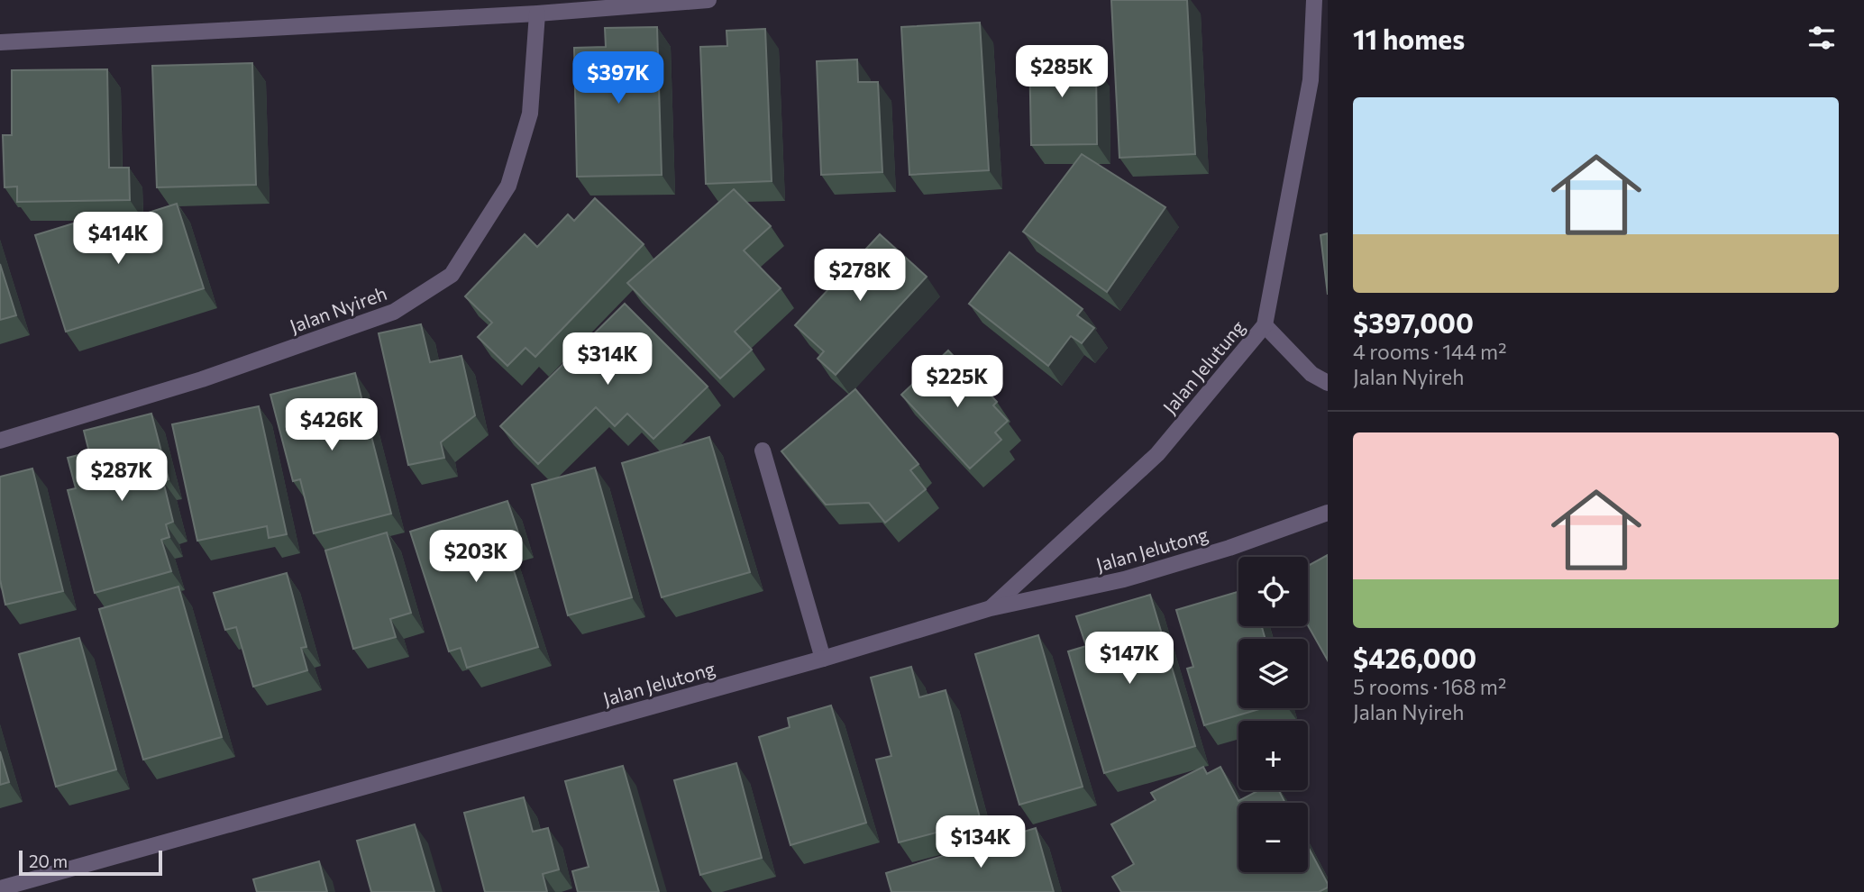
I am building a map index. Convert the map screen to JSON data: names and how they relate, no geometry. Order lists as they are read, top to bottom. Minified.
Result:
{"streets":{"street":["Jalan Nyireh","Jalan Jelutung","Jalan Jelutong"]},"crossings":[["Jalan Jelutung","Jalan Jelutong"]],"scale_bar":"20 m","page":{"heading":"11 homes","price":["$285K","$397K","$414K","$278K","$314K","$225K","$426K","$287K","$203K","$147K","$134K"],"list":[{"name":"$397,000","note":"4 rooms · 144 m² · Jalan Nyireh"},{"name":"$426,000","note":"5 rooms · 168 m² · Jalan Nyireh"}],"map_buttons":["+","−"],"scale":"20 m"}}
